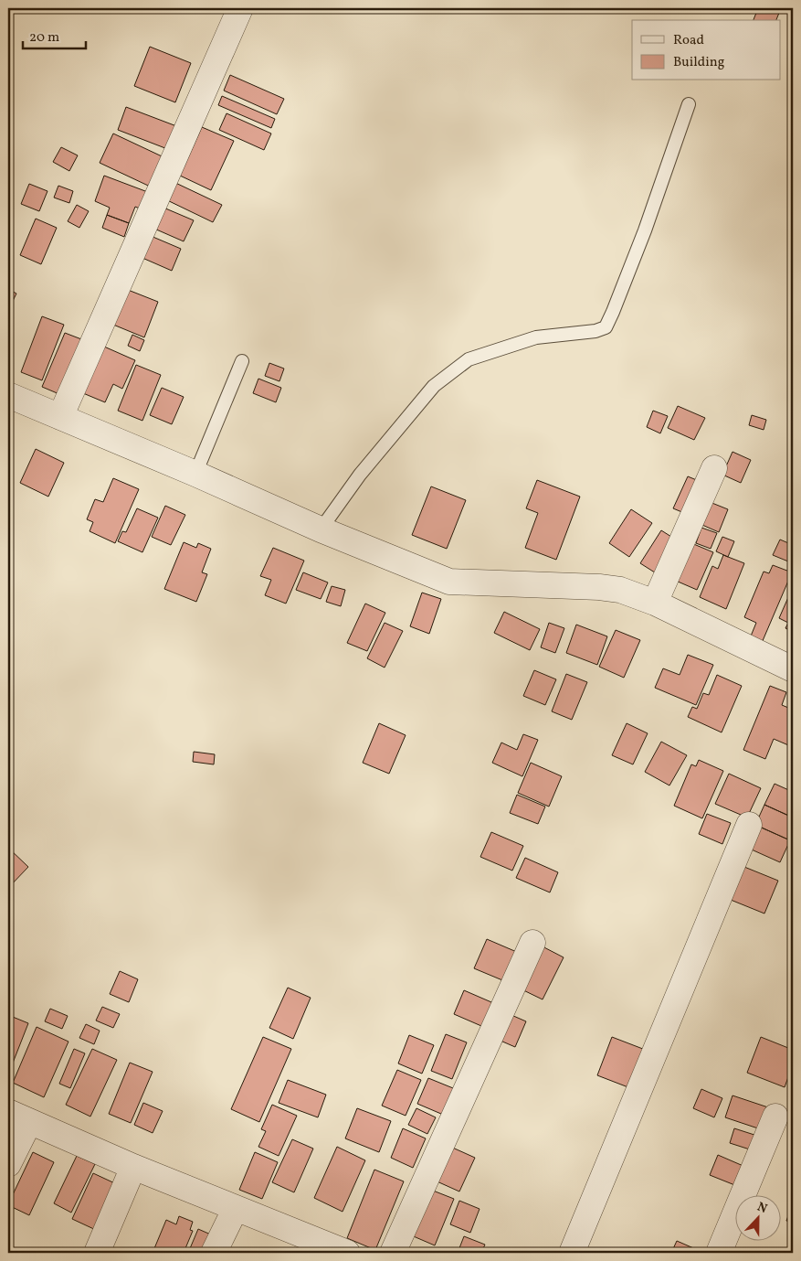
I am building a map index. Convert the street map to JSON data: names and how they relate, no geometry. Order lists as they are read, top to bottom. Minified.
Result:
{"legend":["Road","Building"],"scale_bar":"20 m","north":"top"}
